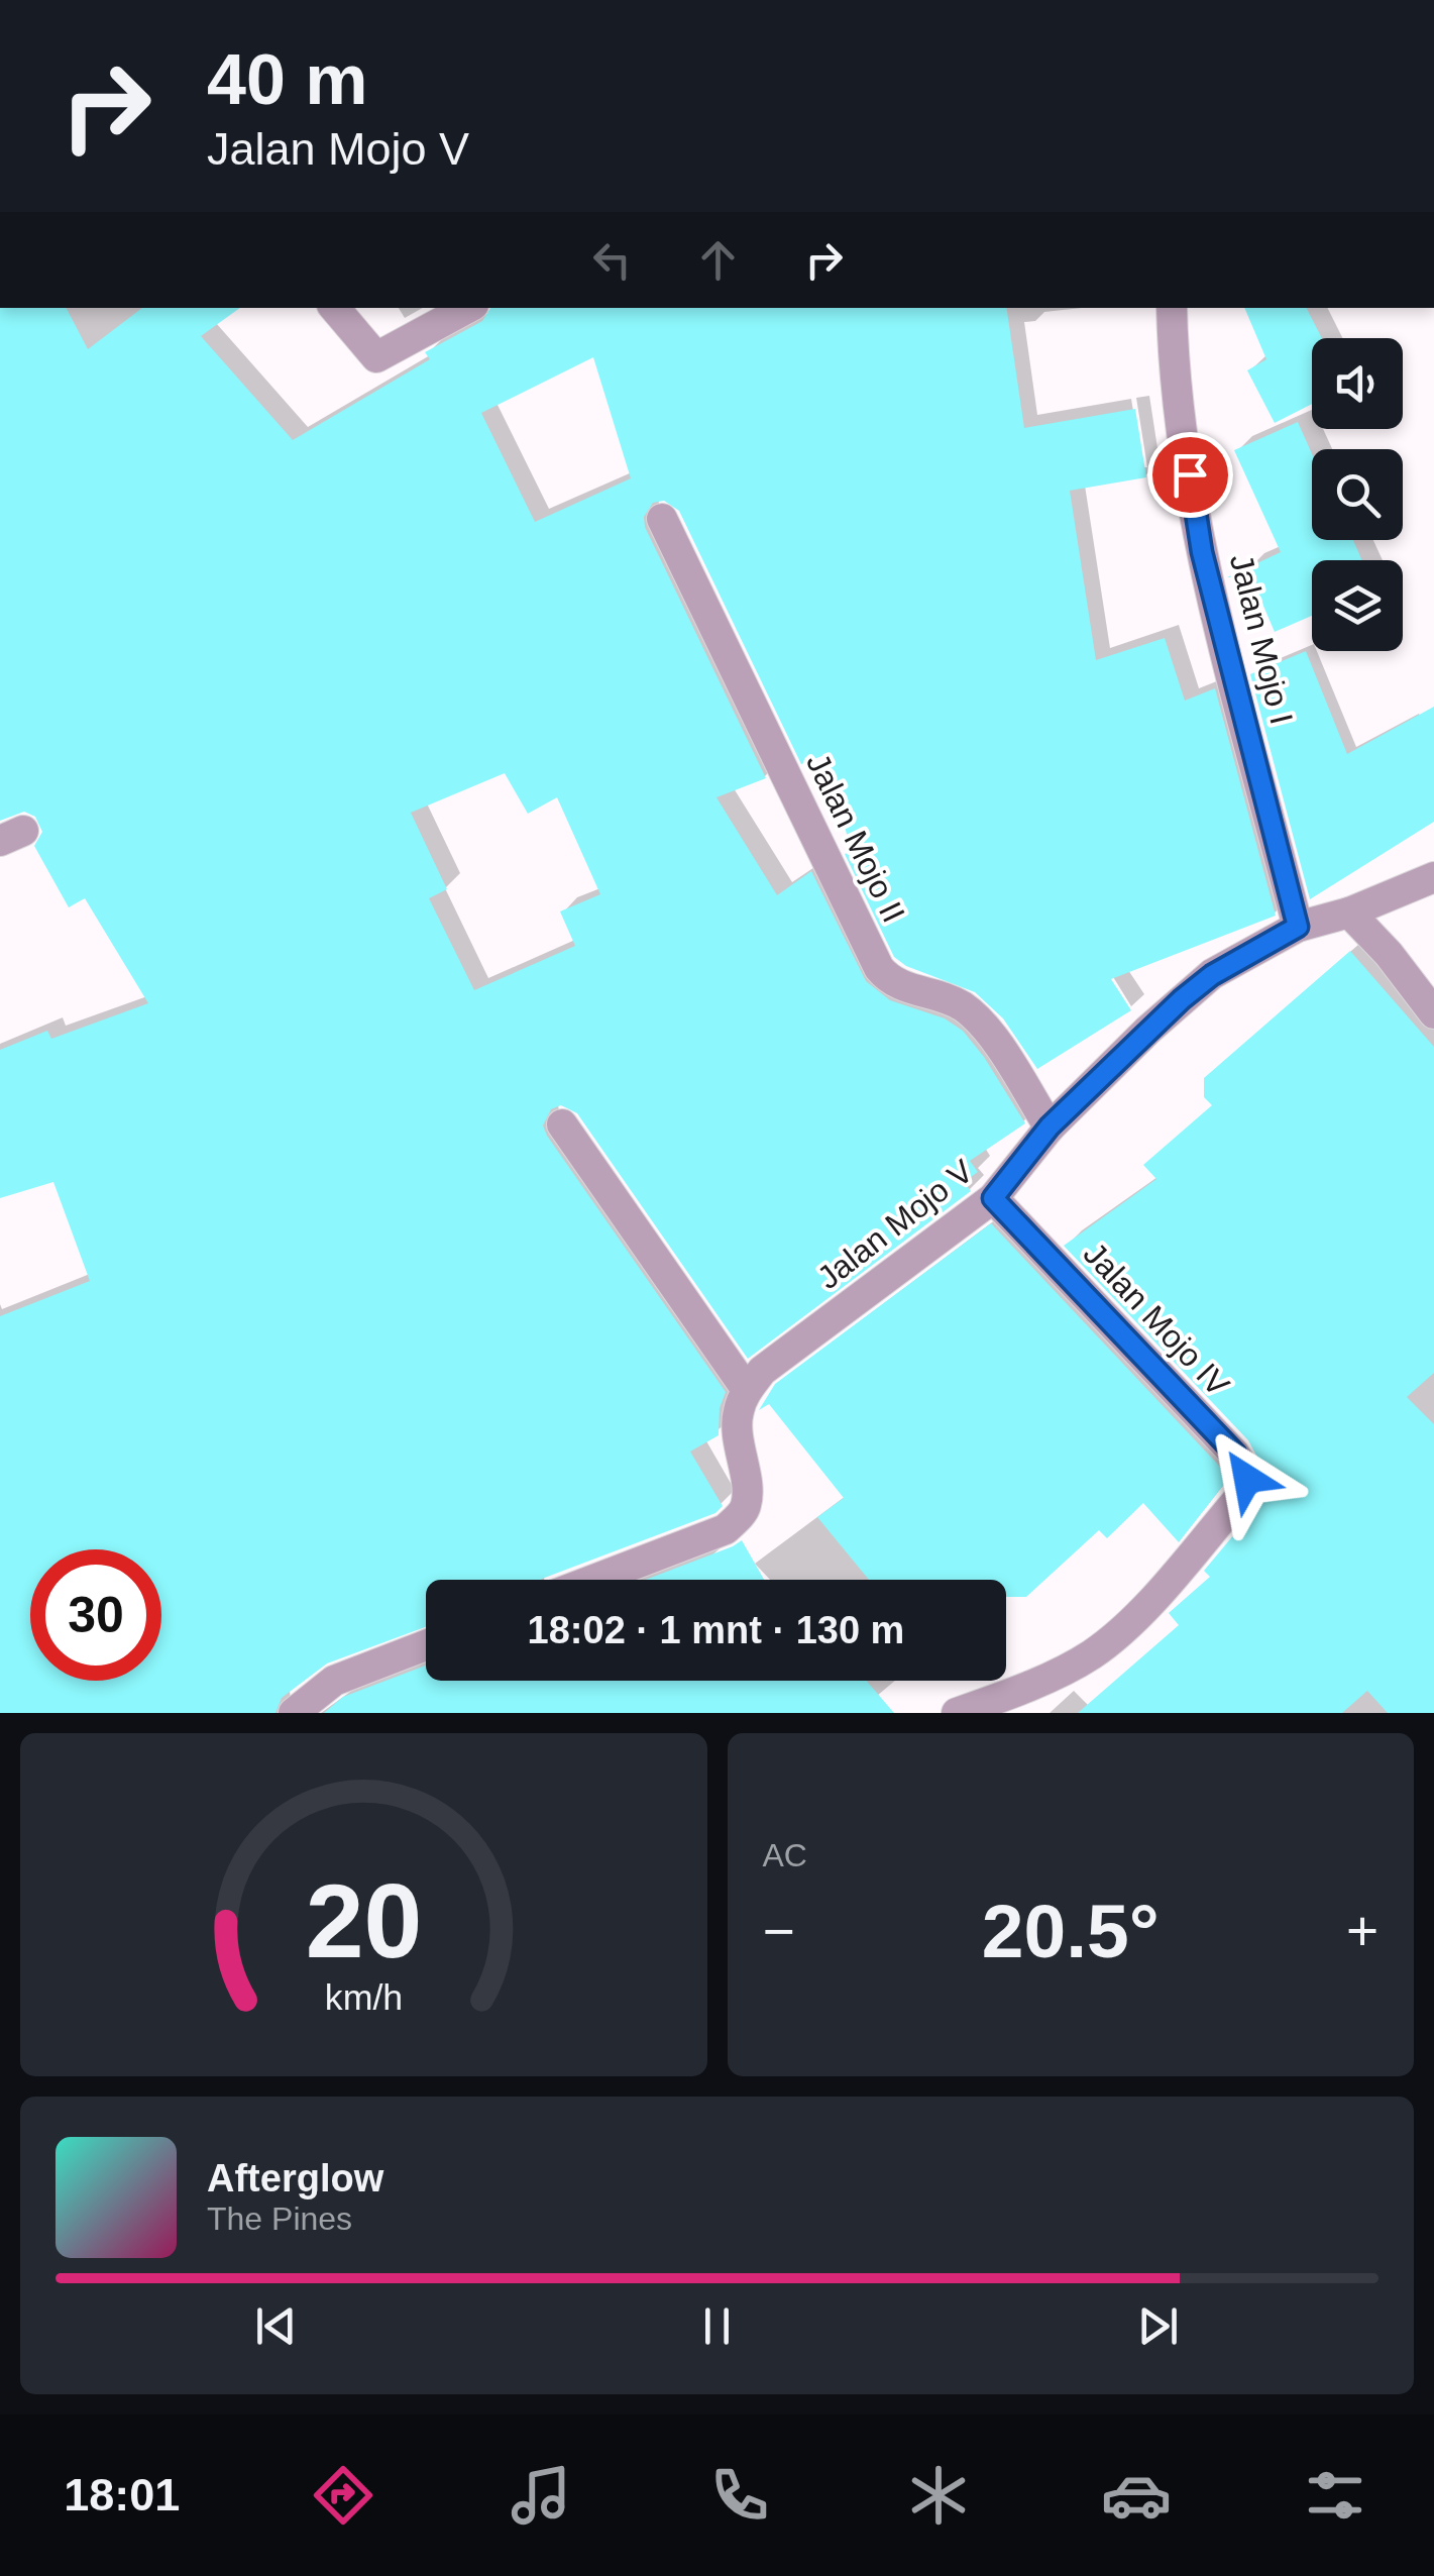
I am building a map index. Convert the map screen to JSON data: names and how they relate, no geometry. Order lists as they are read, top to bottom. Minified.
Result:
{"streets":{"street":["Jalan Mojo I","Jalan Mojo II","Jalan Mojo V","Jalan Mojo IV"]},"crossings":[["Jalan Mojo I","Jalan Mojo V"],["Jalan Mojo II","Jalan Mojo V"],["Jalan Mojo V","Jalan Mojo IV"]],"page":{"turn":["40 m","Jalan Mojo V"],"limit":"30","trip":"18:02 · 1 mnt · 130 m","tile":"AC","heat":["−","20.5°","+"],"song":["Afterglow","The Pines"],"tabs":"18:01","gauge":["20","km/h"]}}
